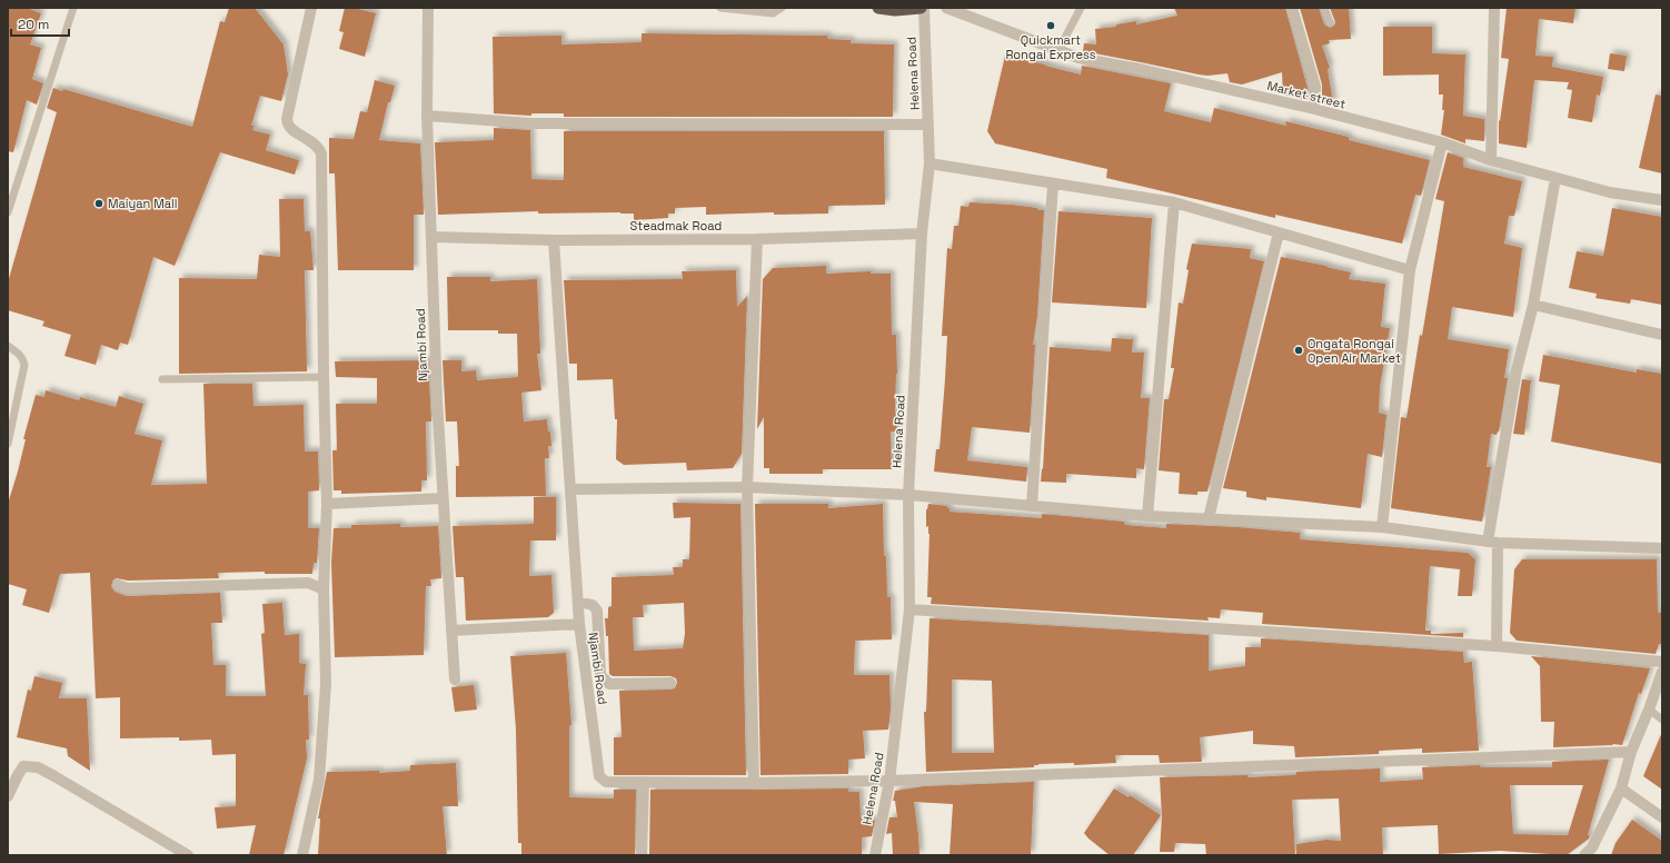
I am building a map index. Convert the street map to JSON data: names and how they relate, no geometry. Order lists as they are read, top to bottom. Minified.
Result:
{"streets":{"street":["Helena Road","Market street","Steadmak Road","Njambi Road"]},"crossings":[["Helena Road","Steadmak Road"],["Steadmak Road","Njambi Road"]],"places":["Quickmart Rongai Express","Maiyan Mall","Ongata Rongai Open Air Market"],"scale_bar":"20 m"}
